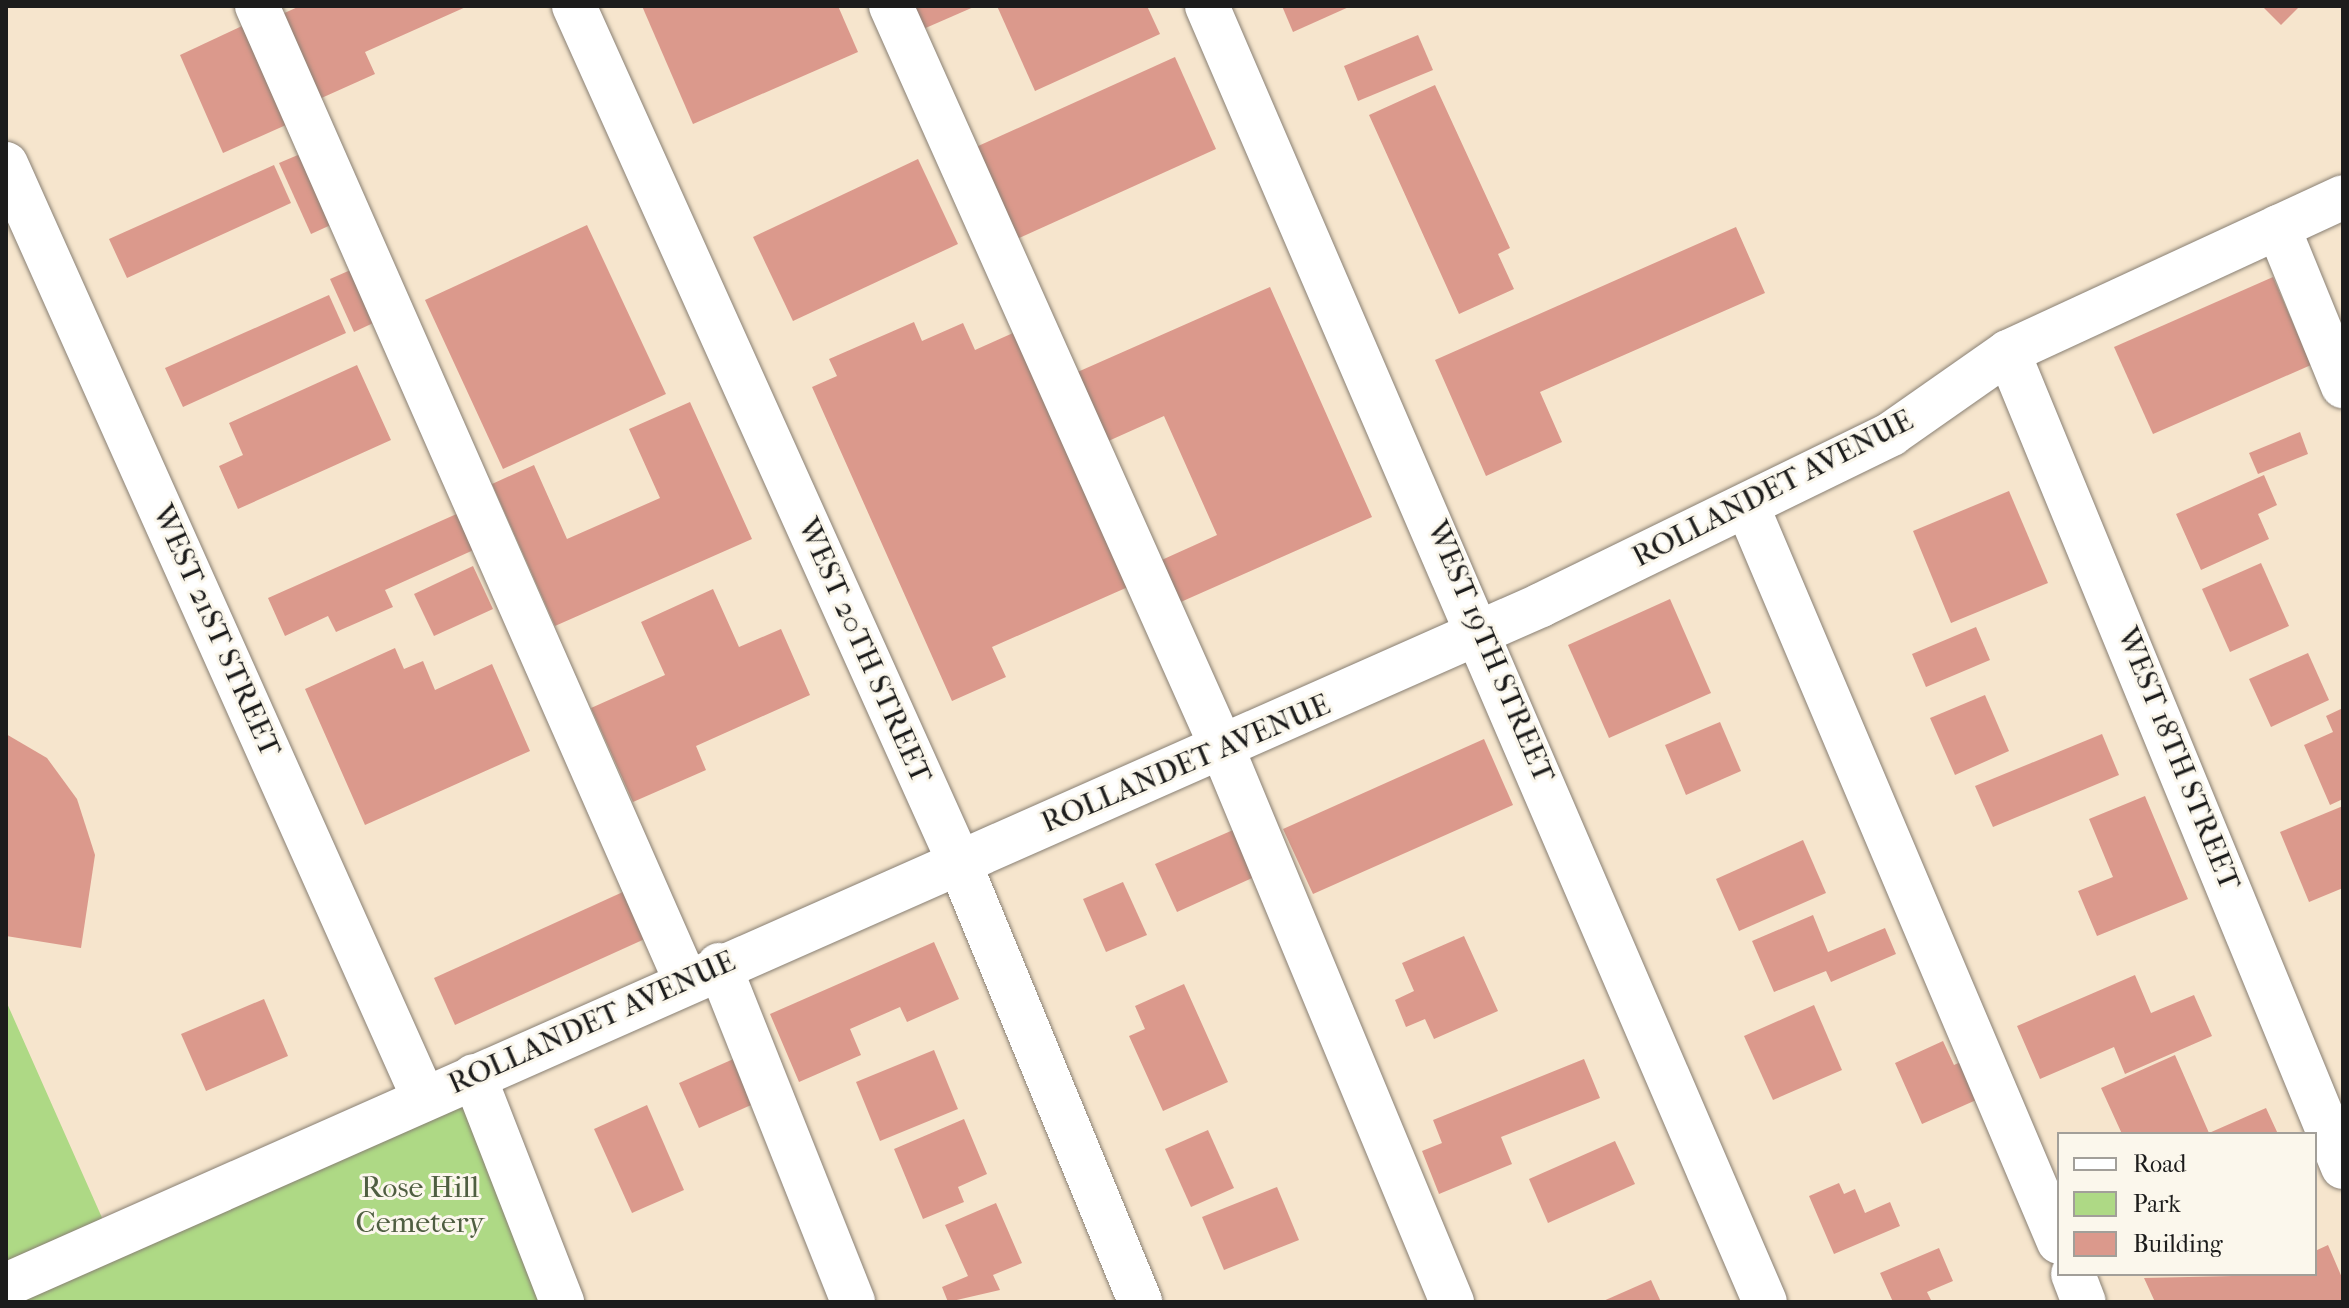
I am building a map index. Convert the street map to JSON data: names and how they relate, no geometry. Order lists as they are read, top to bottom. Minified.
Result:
{"streets":{"street":["ROLLANDET AVENUE","WEST 21ST STREET","WEST 20TH STREET","WEST 19TH STREET","WEST 18TH STREET"]},"crossings":[["ROLLANDET AVENUE","WEST 21ST STREET"],["ROLLANDET AVENUE","WEST 20TH STREET"],["ROLLANDET AVENUE","WEST 19TH STREET"],["ROLLANDET AVENUE","WEST 18TH STREET"]],"parks":["Rose Hill Cemetery"],"legend":["Road","Park","Building"]}
